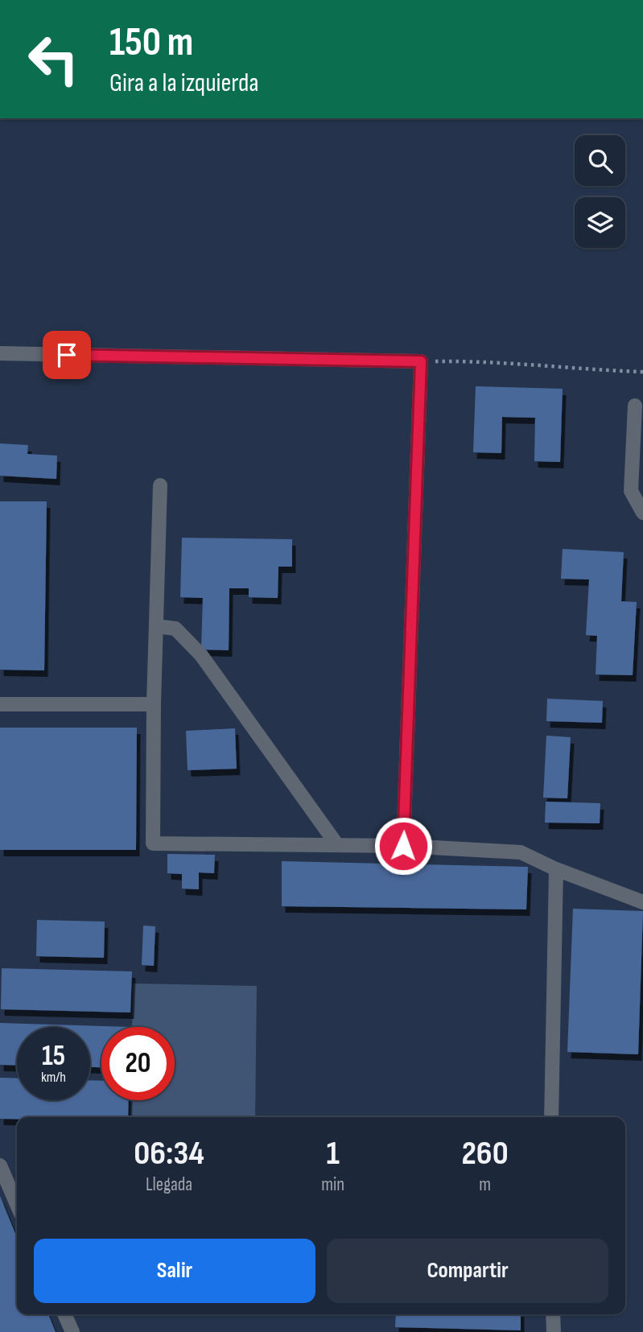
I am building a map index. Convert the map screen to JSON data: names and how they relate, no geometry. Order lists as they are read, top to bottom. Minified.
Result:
{"page":{"turn":["150 m","Gira a la izquierda"],"speed":"15 km/h","limit":"20","eta":["06:34","Llegada","1","min","260","m"],"buttons":["Salir","Compartir"]}}
